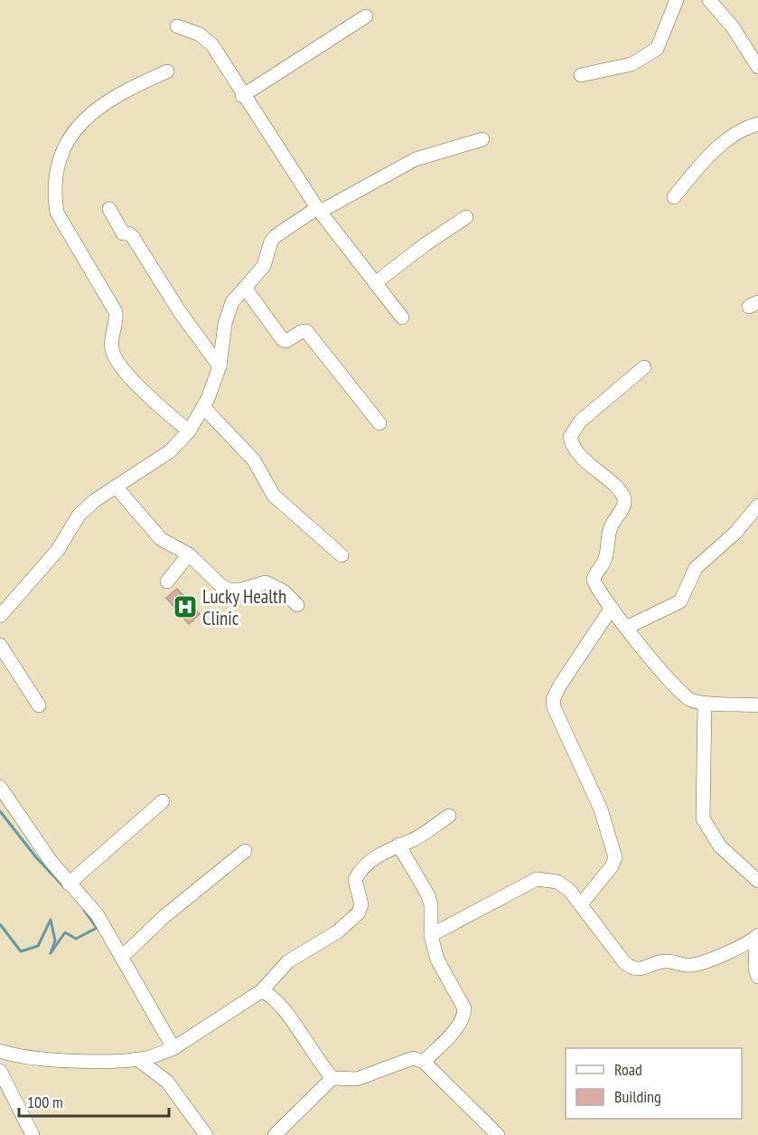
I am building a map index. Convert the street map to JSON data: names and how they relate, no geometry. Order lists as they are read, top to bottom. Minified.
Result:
{"places":{"hospital":["Lucky Health Clinic"]},"legend":["Road","Building"],"scale_bar":"100 m"}
